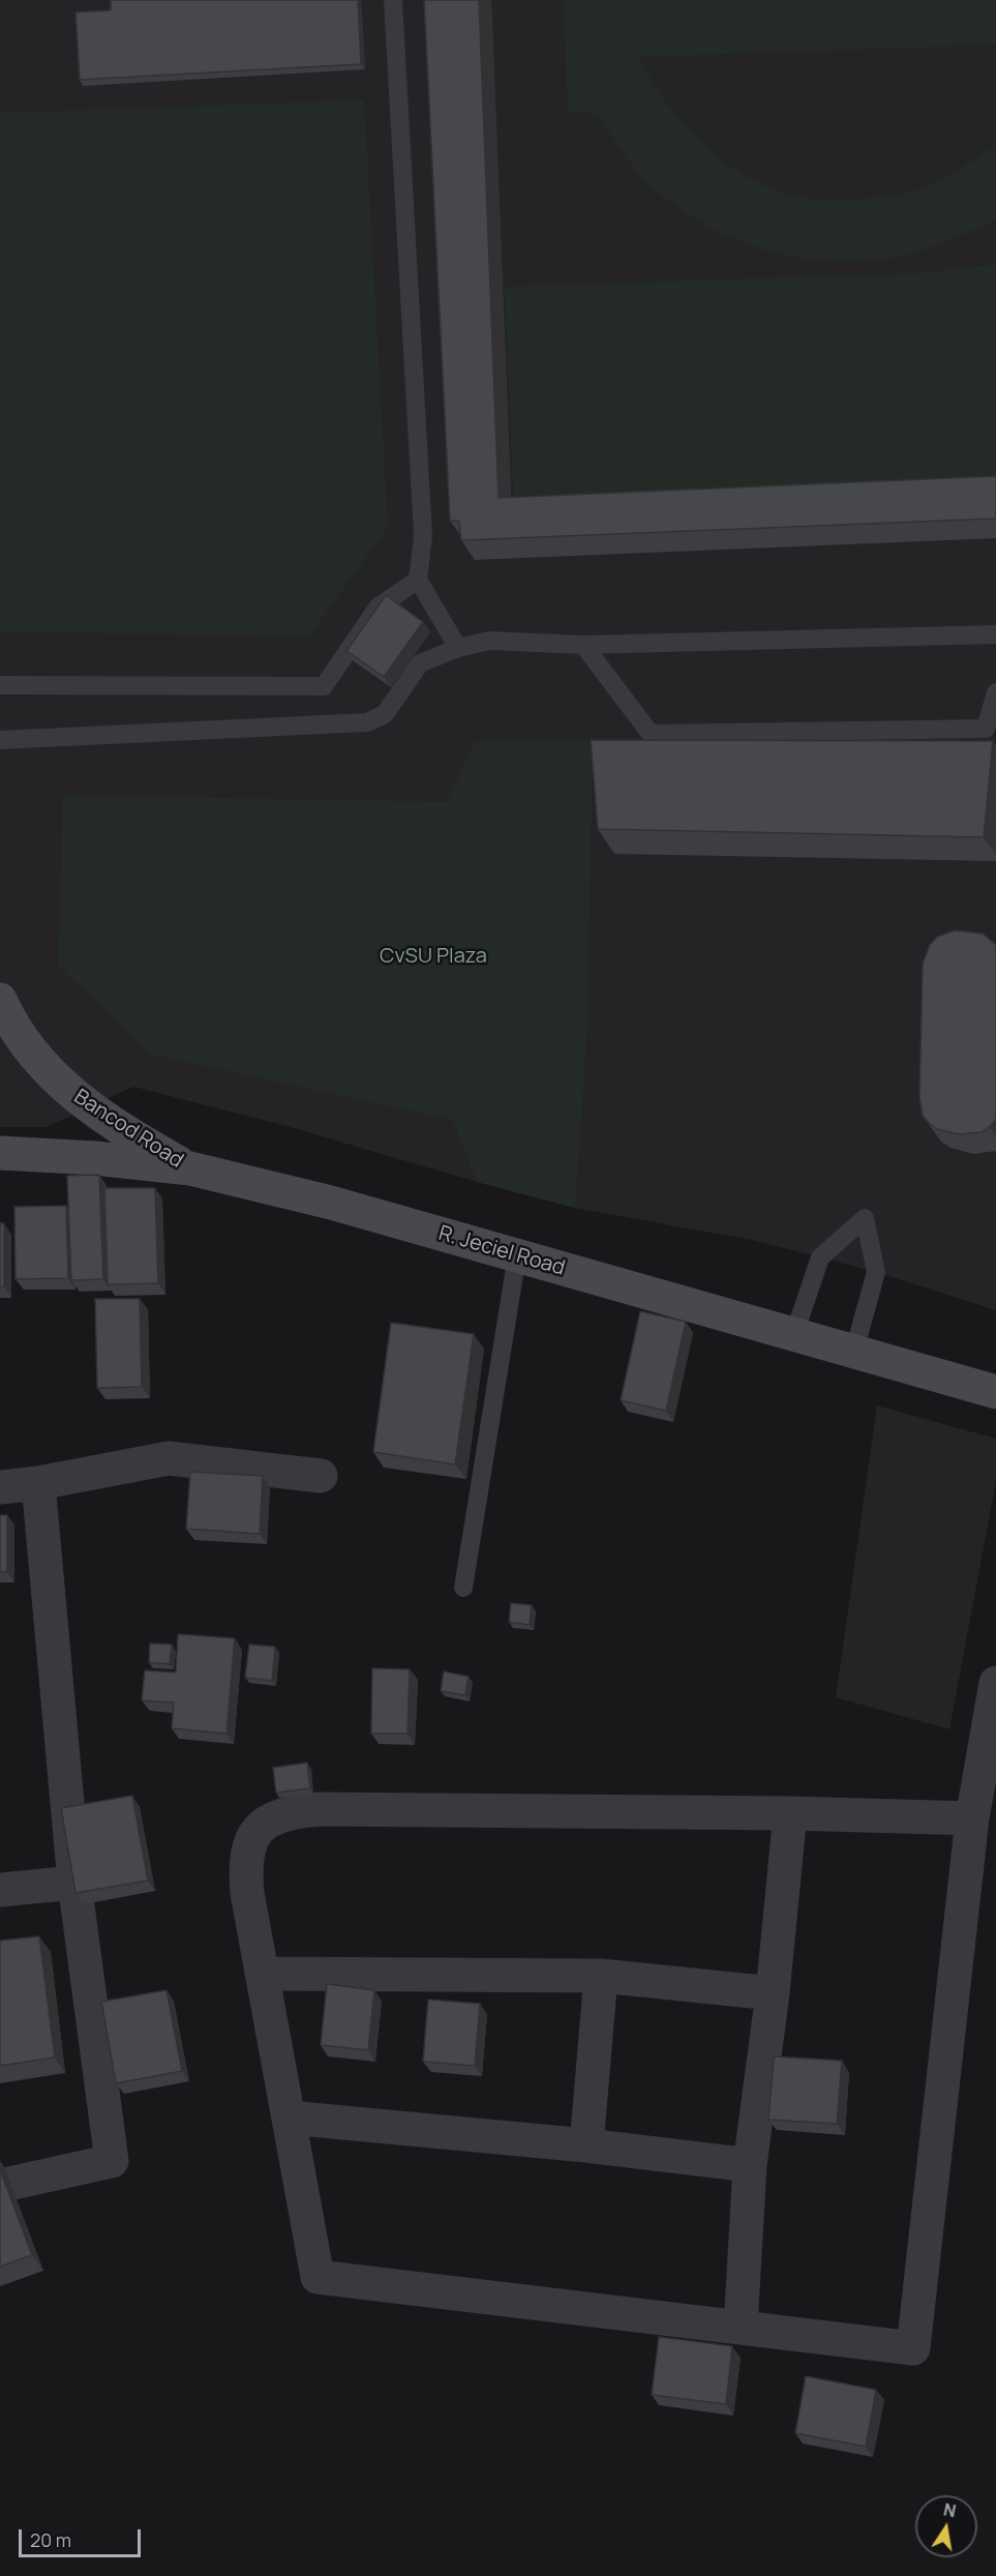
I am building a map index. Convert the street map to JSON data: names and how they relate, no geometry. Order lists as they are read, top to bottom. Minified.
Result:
{"streets":{"main road":["Bancod Road","R. Jeciel Road"]},"crossings":[["Bancod Road","R. Jeciel Road"]],"parks":["CvSU Plaza"],"scale_bar":"20 m","north":"top"}
